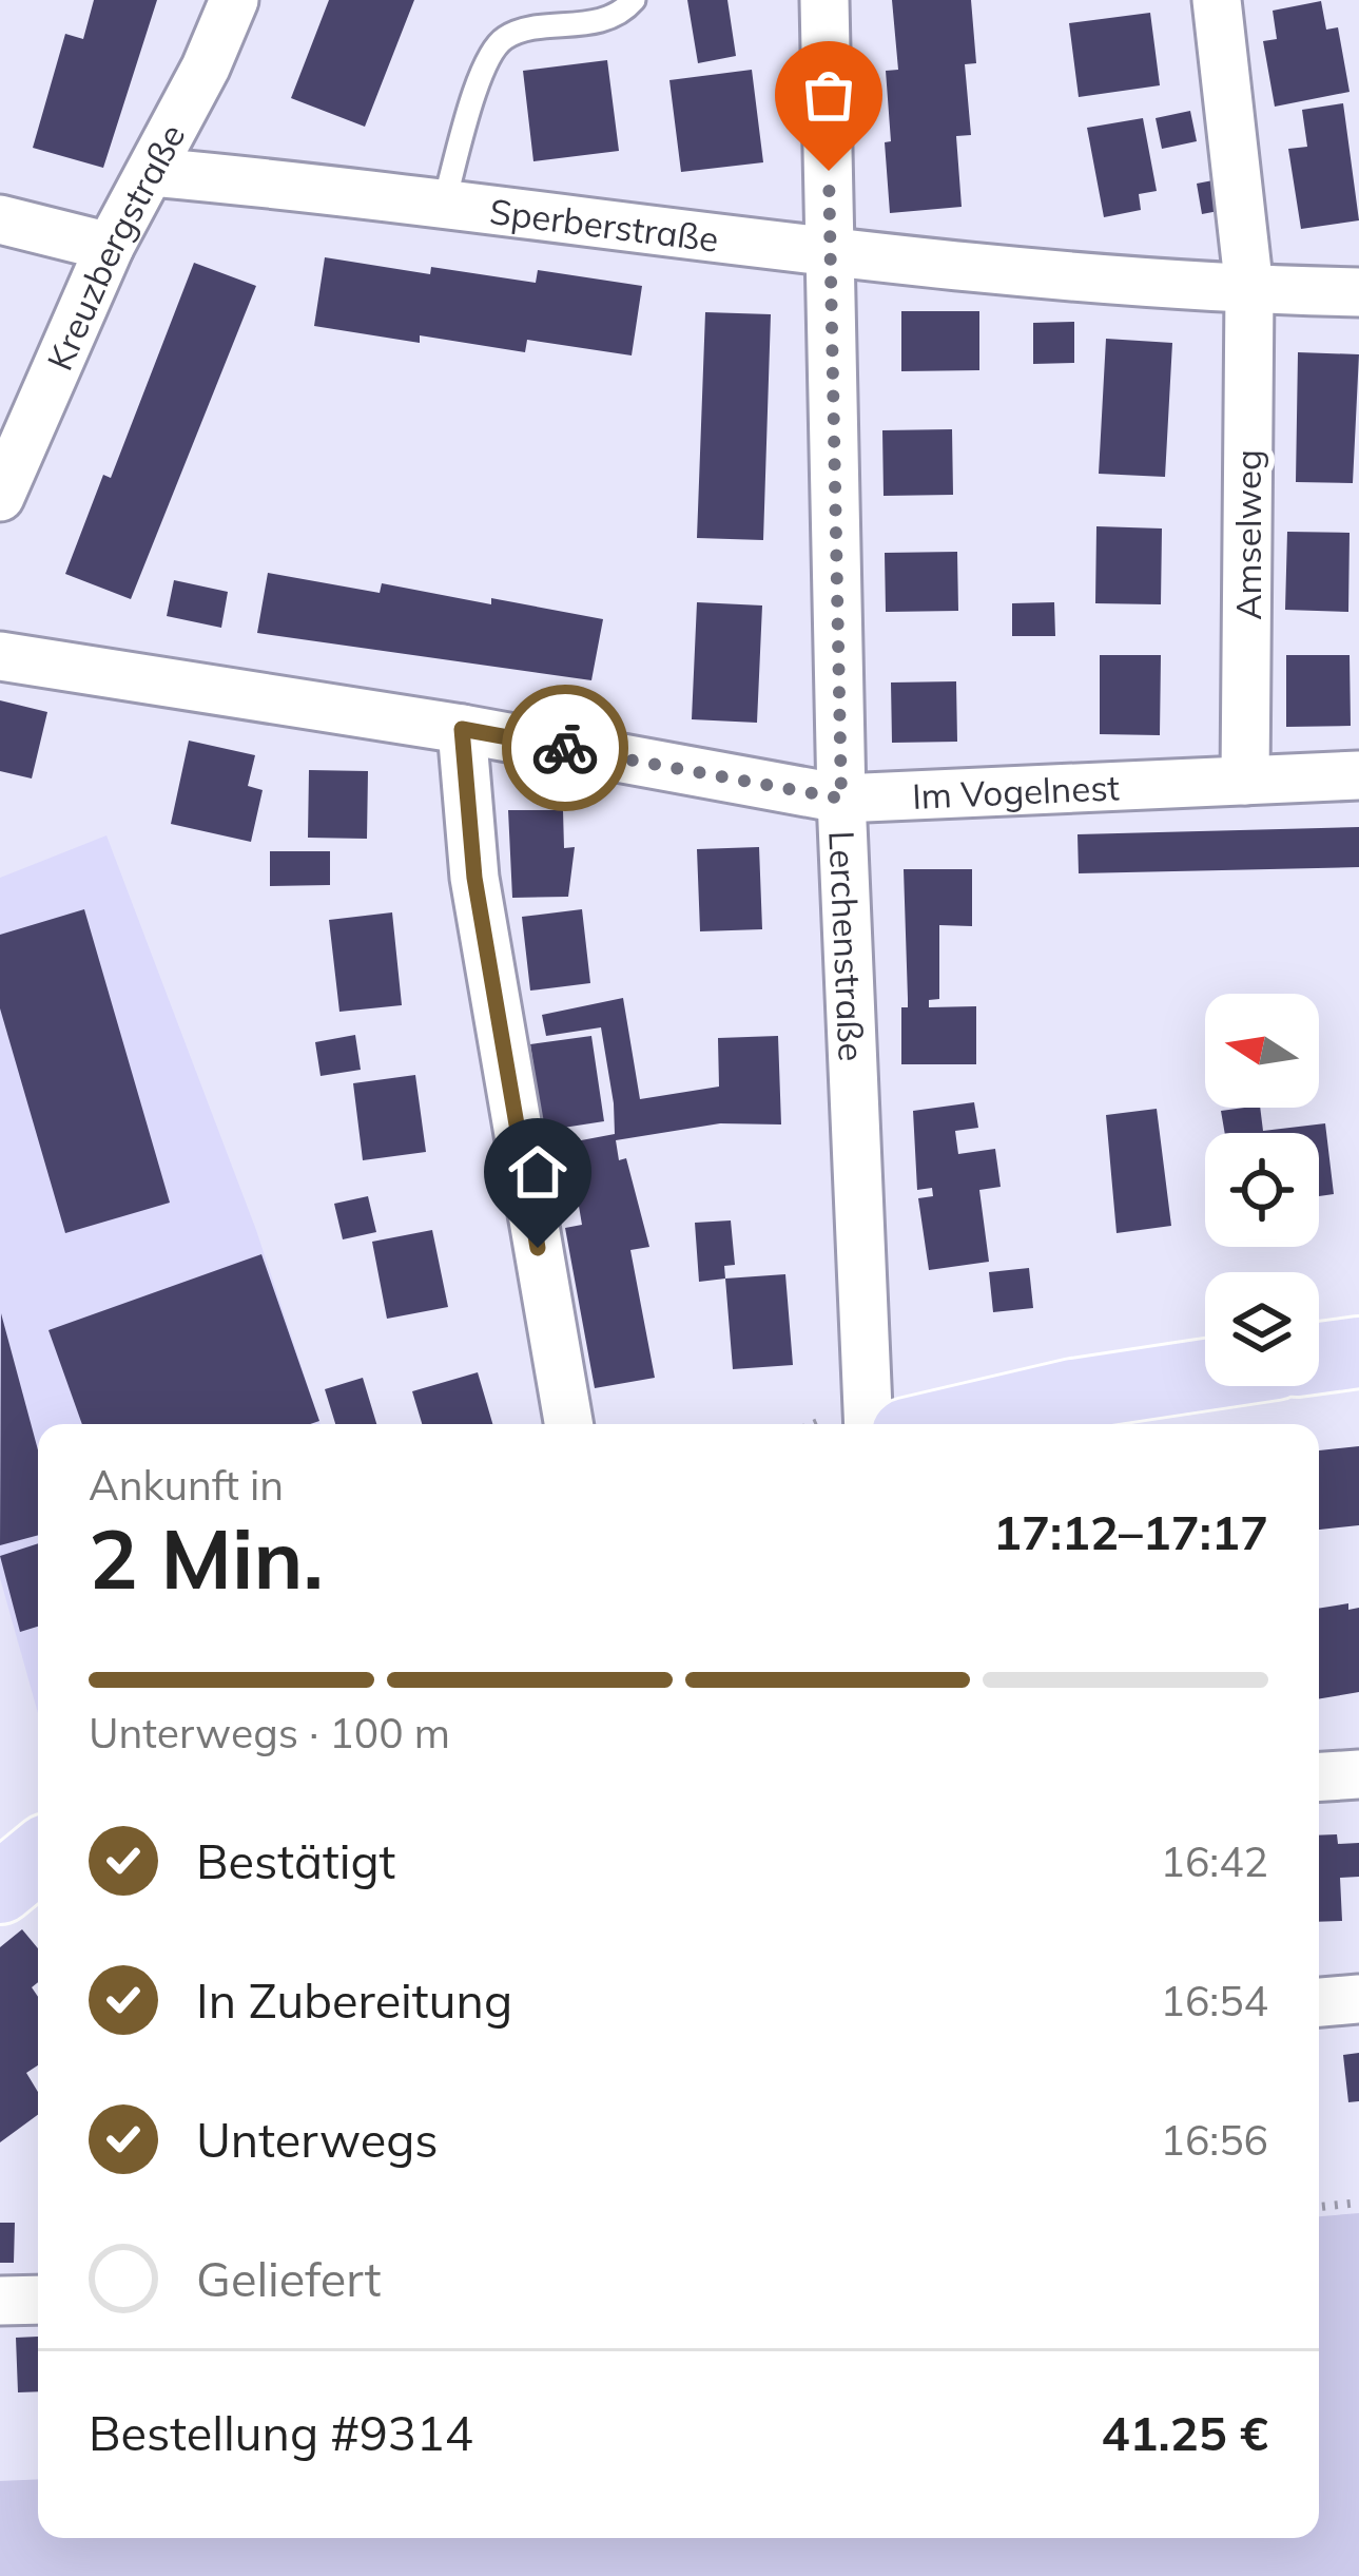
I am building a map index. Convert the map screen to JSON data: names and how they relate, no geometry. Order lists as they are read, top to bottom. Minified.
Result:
{"streets":{"street":["Sperberstraße","Kreuzbergstraße","Amselweg","Im Vogelnest","Lerchenstraße"]},"crossings":[["Sperberstraße","Kreuzbergstraße"],["Sperberstraße","Amselweg"],["Sperberstraße","Lerchenstraße"],["Amselweg","Im Vogelnest"],["Im Vogelnest","Lerchenstraße"]],"north":"left","page":{"heading":["2 Min.","Ankunft in","17:12–17:17"],"panel":["Bestellung #9314","41.25 €"],"bar":"Unterwegs · 100 m","list":[["Bestätigt","16:42"],["In Zubereitung","16:54"],["Unterwegs","16:56"],"Geliefert"]}}
